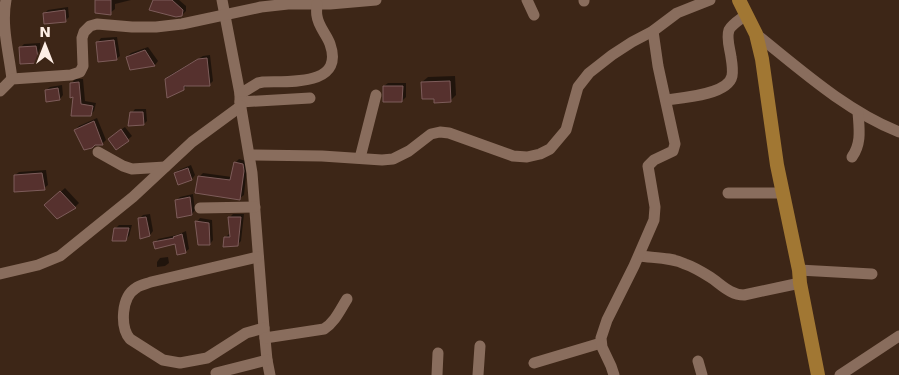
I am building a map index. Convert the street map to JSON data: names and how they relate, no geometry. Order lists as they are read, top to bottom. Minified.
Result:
{"north":"top"}
